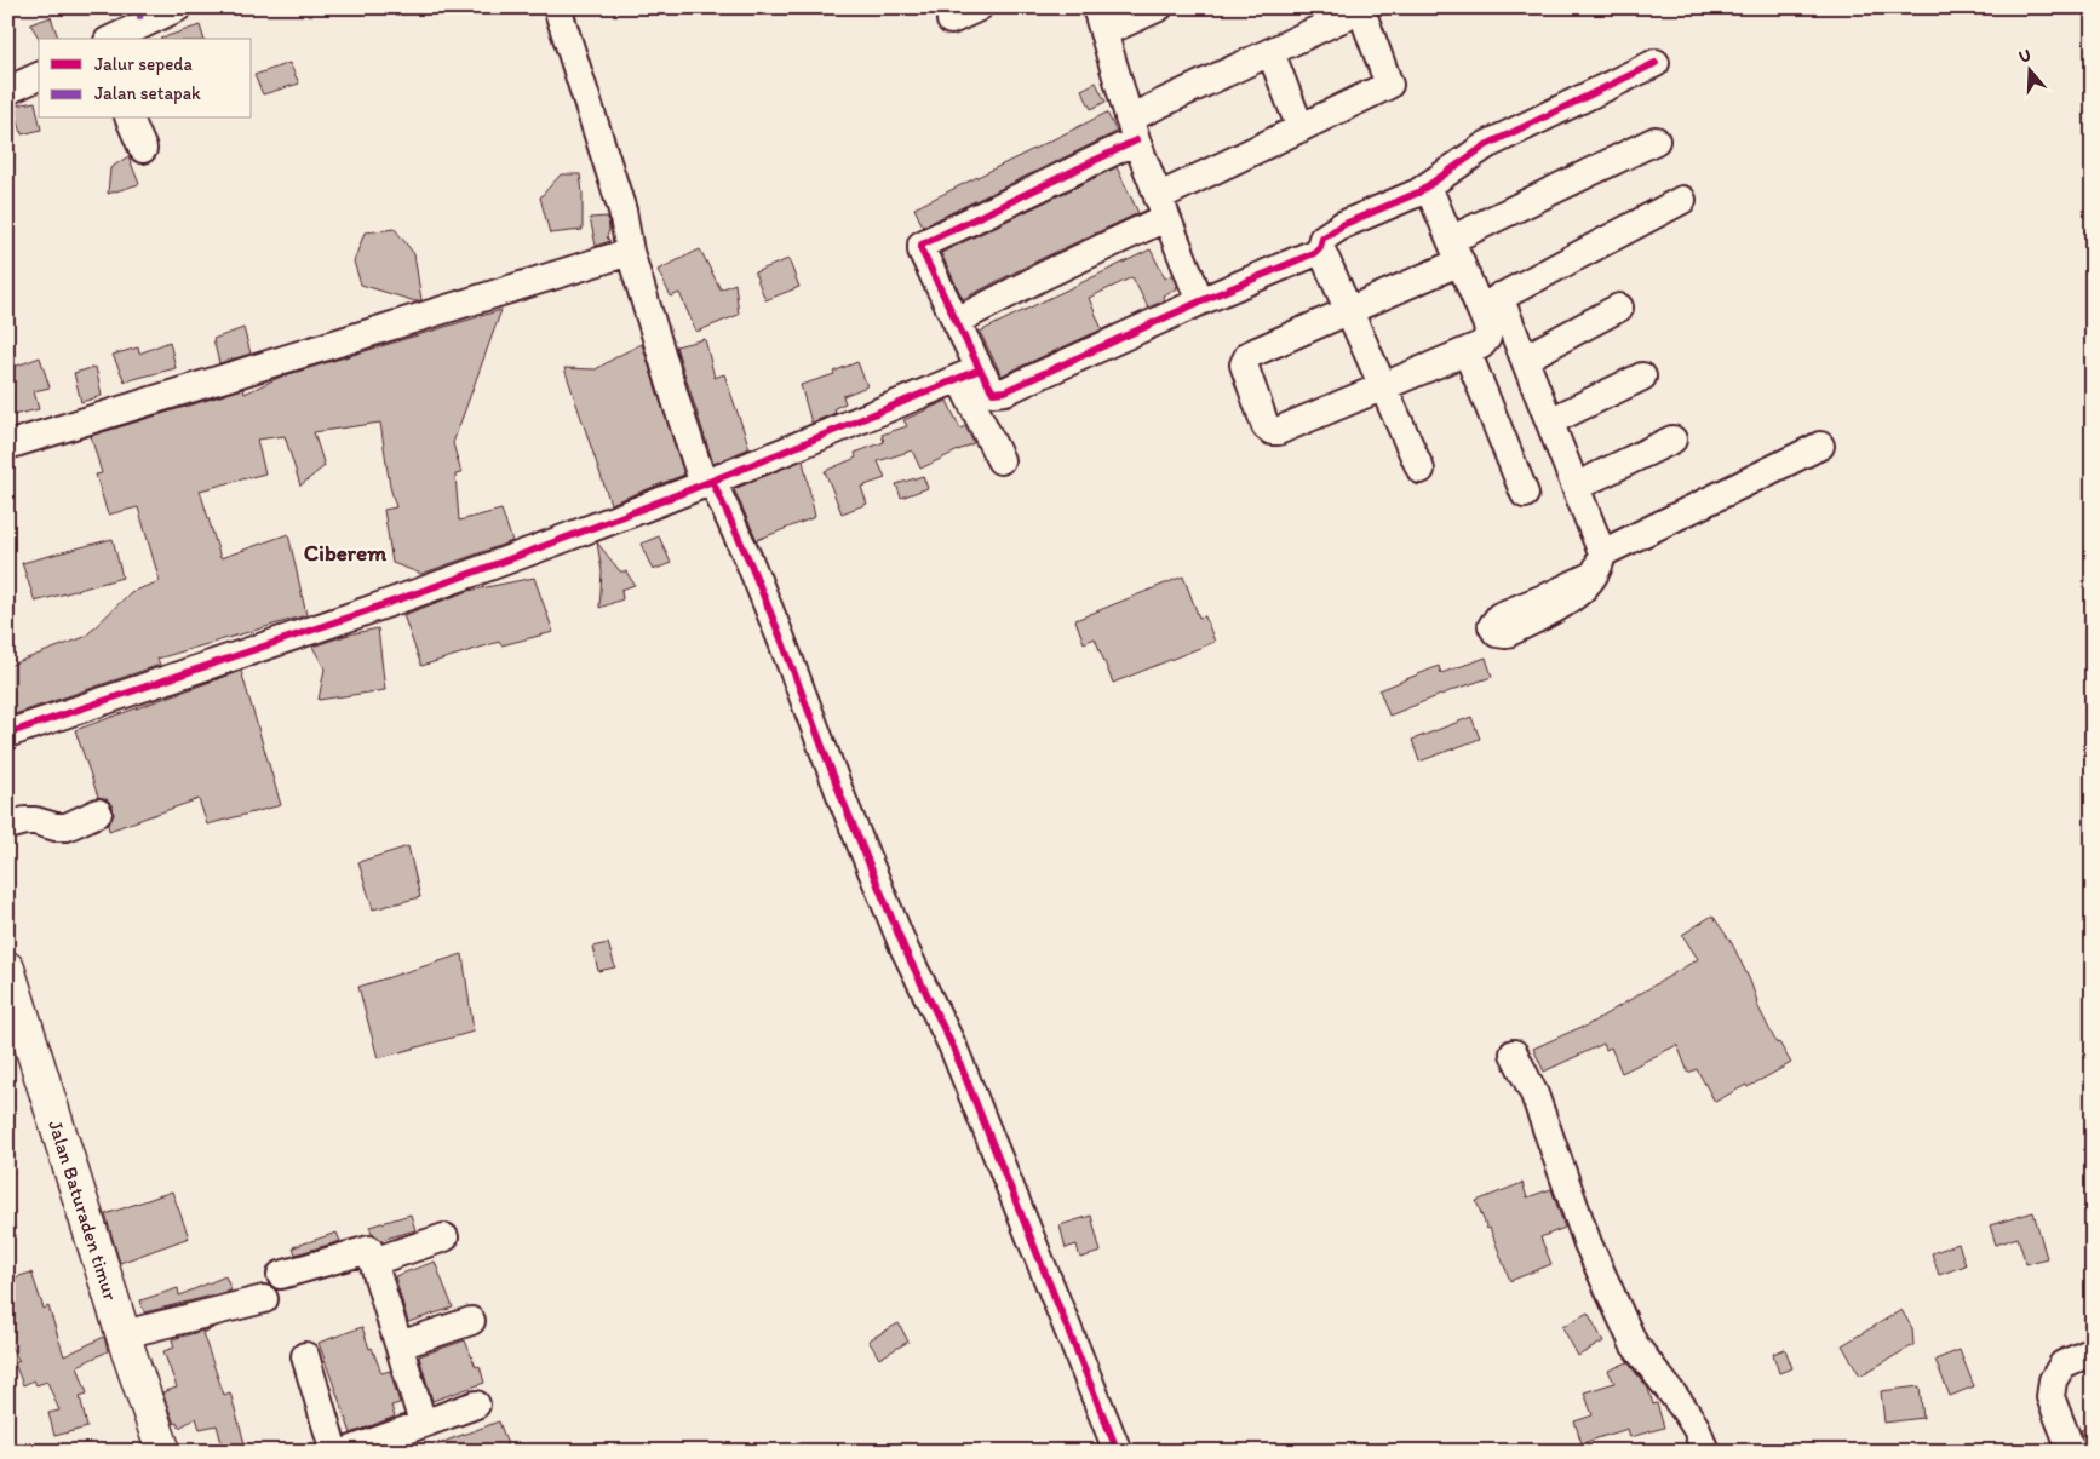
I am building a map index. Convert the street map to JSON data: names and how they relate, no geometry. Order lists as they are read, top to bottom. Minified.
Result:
{"streets":{"main road":["Jalan Baturaden timur"]},"districts":["Ciberem"],"legend":["Jalur sepeda","Jalan setapak"],"north":"top"}
